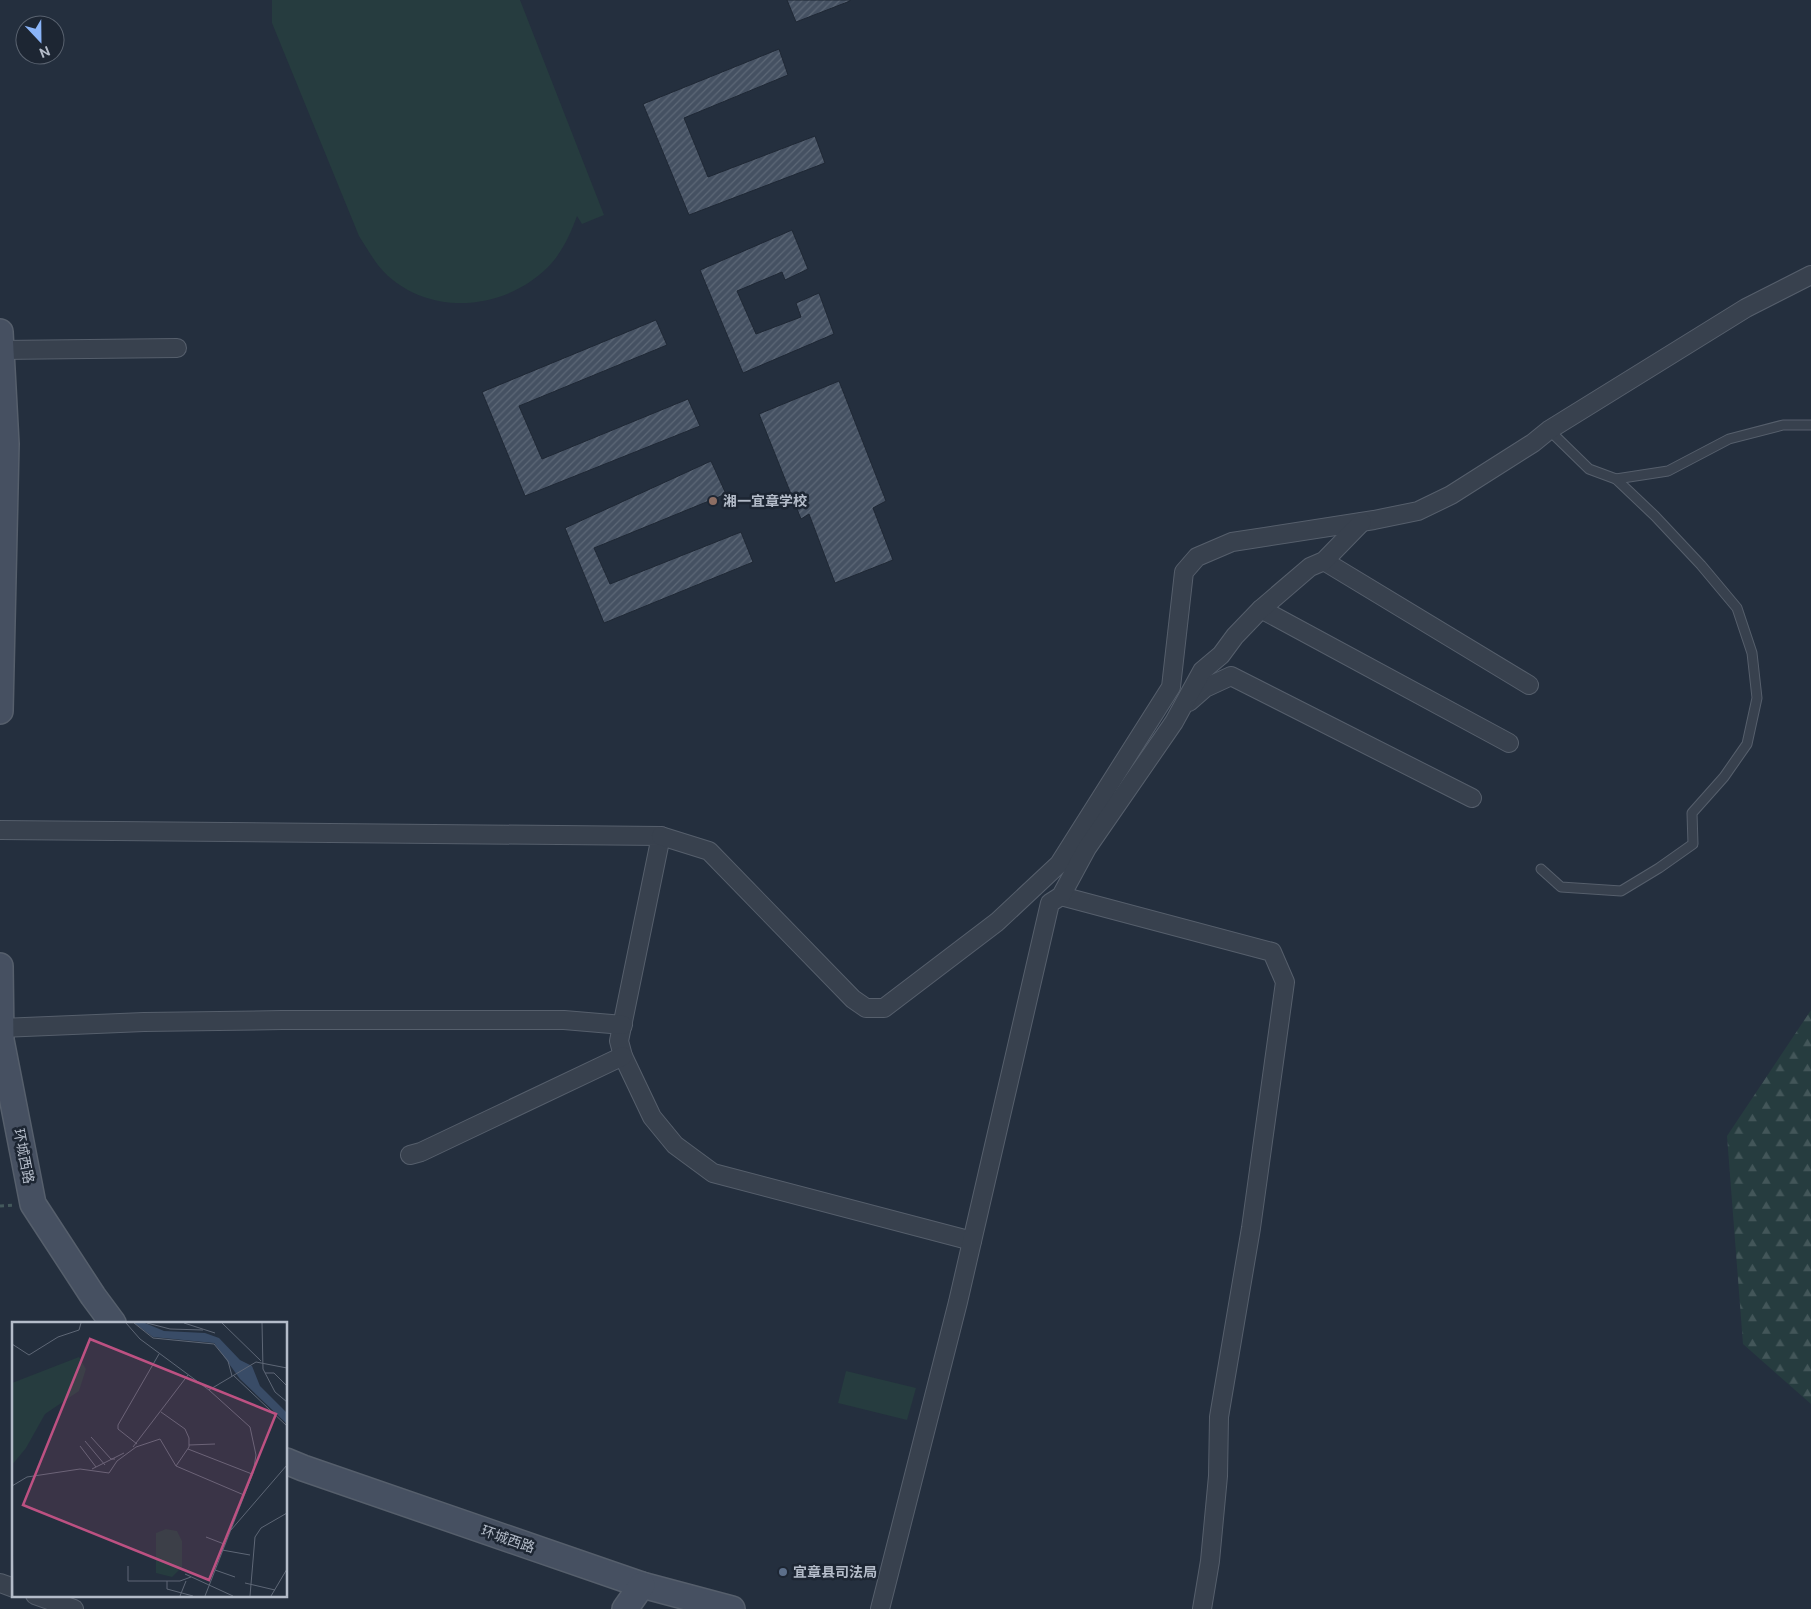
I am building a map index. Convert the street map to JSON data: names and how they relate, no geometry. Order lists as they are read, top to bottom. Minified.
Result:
{"streets":{"main road":["环城西路"]},"places":["湘一宜章学校","宜章县司法局"],"north":"bottom"}
